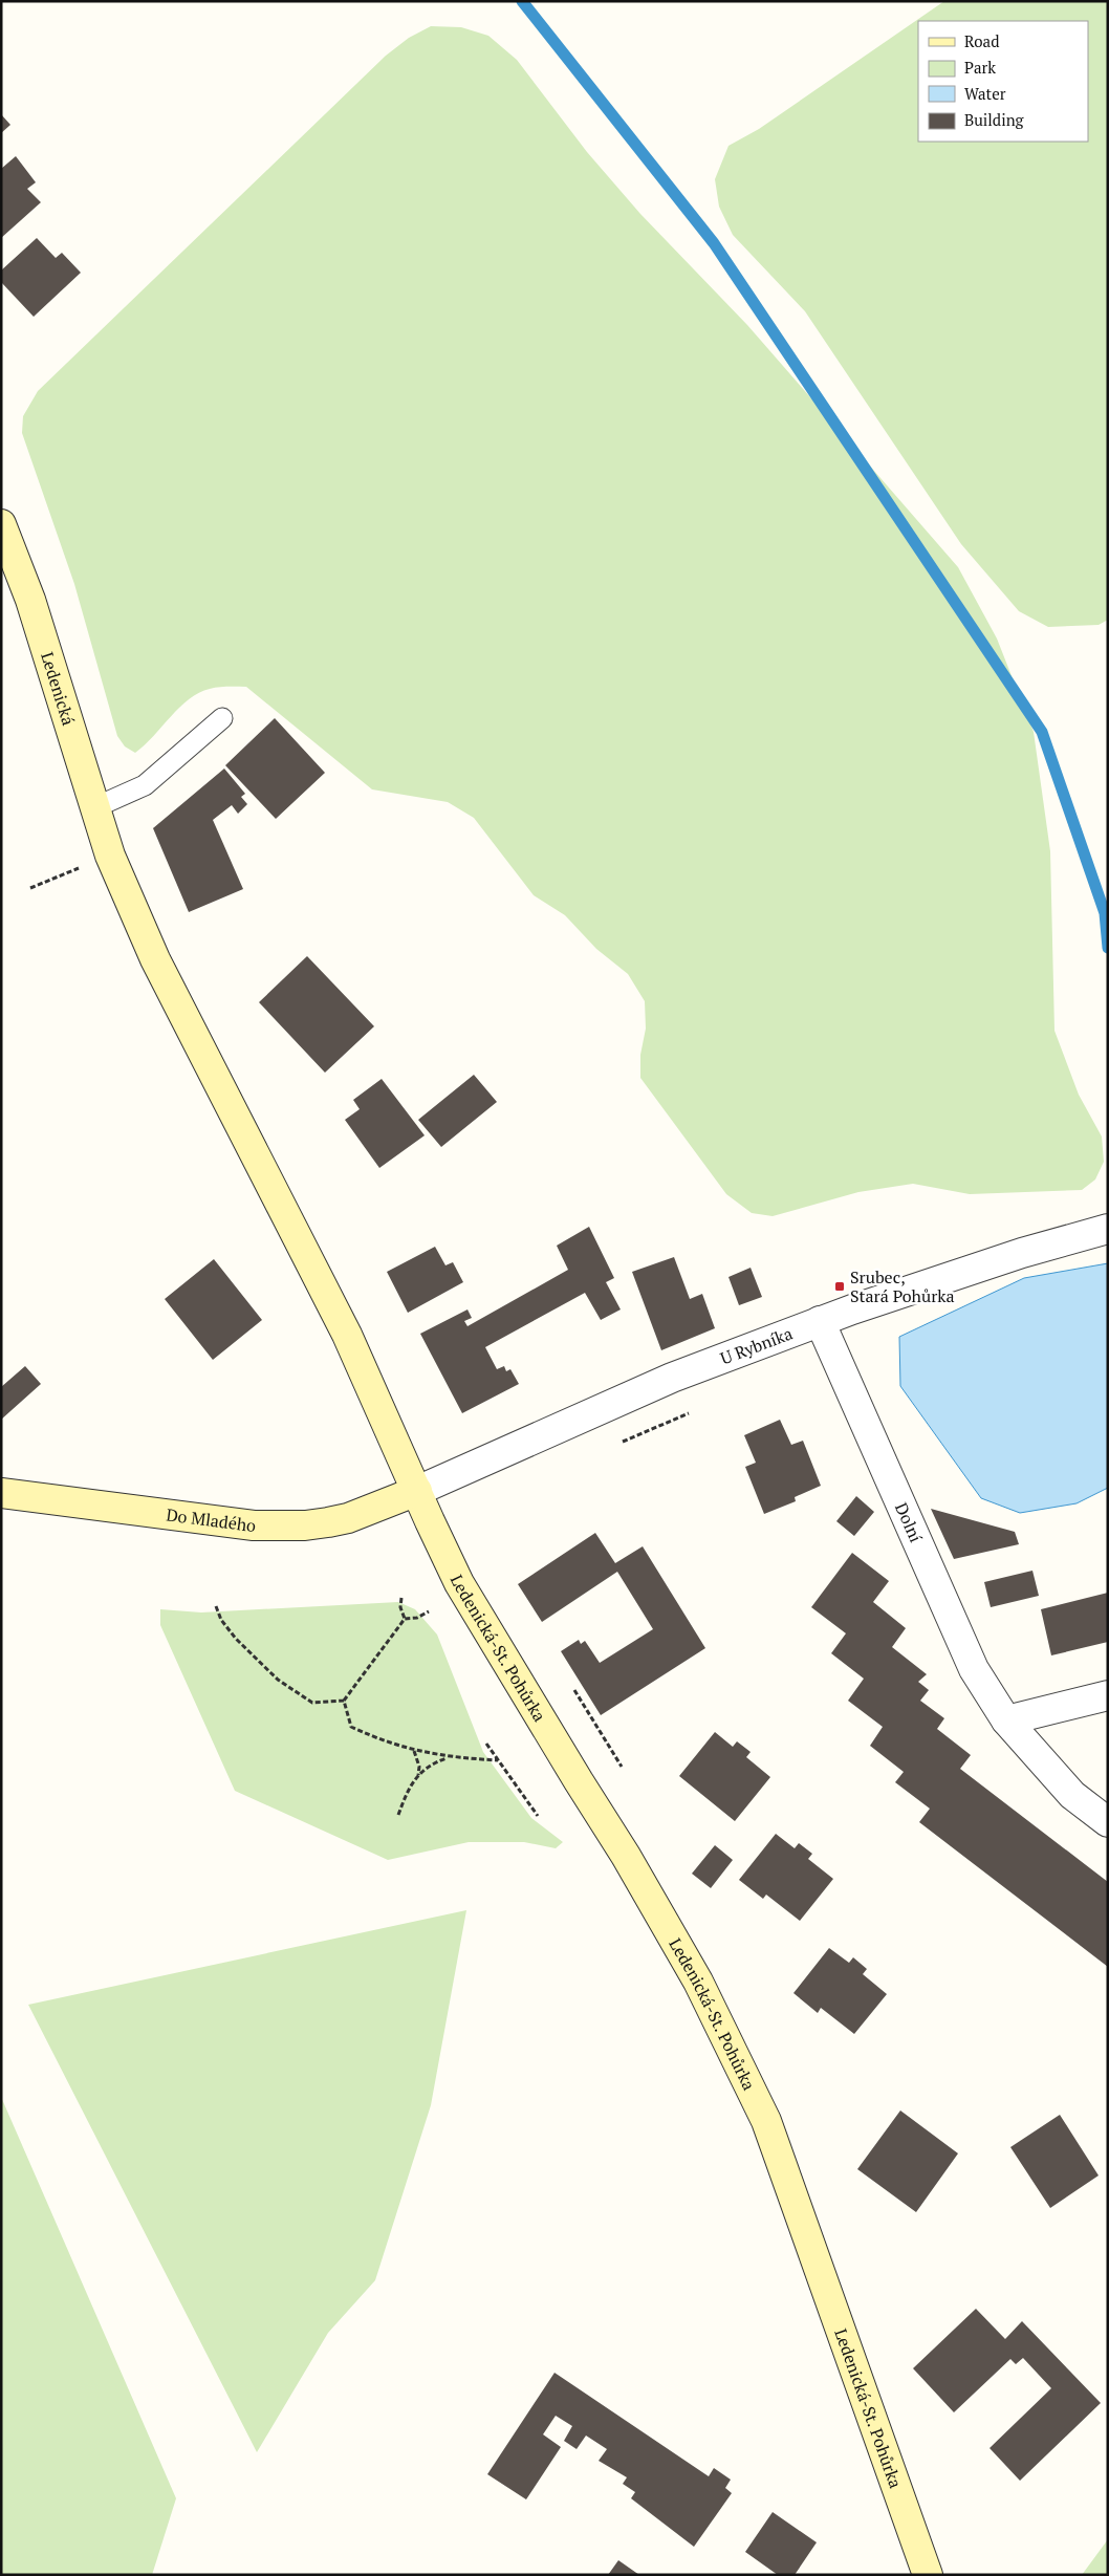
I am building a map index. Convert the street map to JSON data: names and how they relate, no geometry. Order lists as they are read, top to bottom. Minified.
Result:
{"streets":{"main road":["Ledenická","Do Mladého","Ledenická-St. Pohůrka"],"street":["U Rybníka","Dolní"]},"crossings":[["Ledenická","Ledenická-St. Pohůrka"],["U Rybníka","Do Mladého"],["U Rybníka","Dolní"],["U Rybníka","Ledenická-St. Pohůrka"],["Do Mladého","Ledenická-St. Pohůrka"]],"places":{"transit":["Srubec, Stará Pohůrka"]},"legend":["Road","Park","Water","Building"]}
